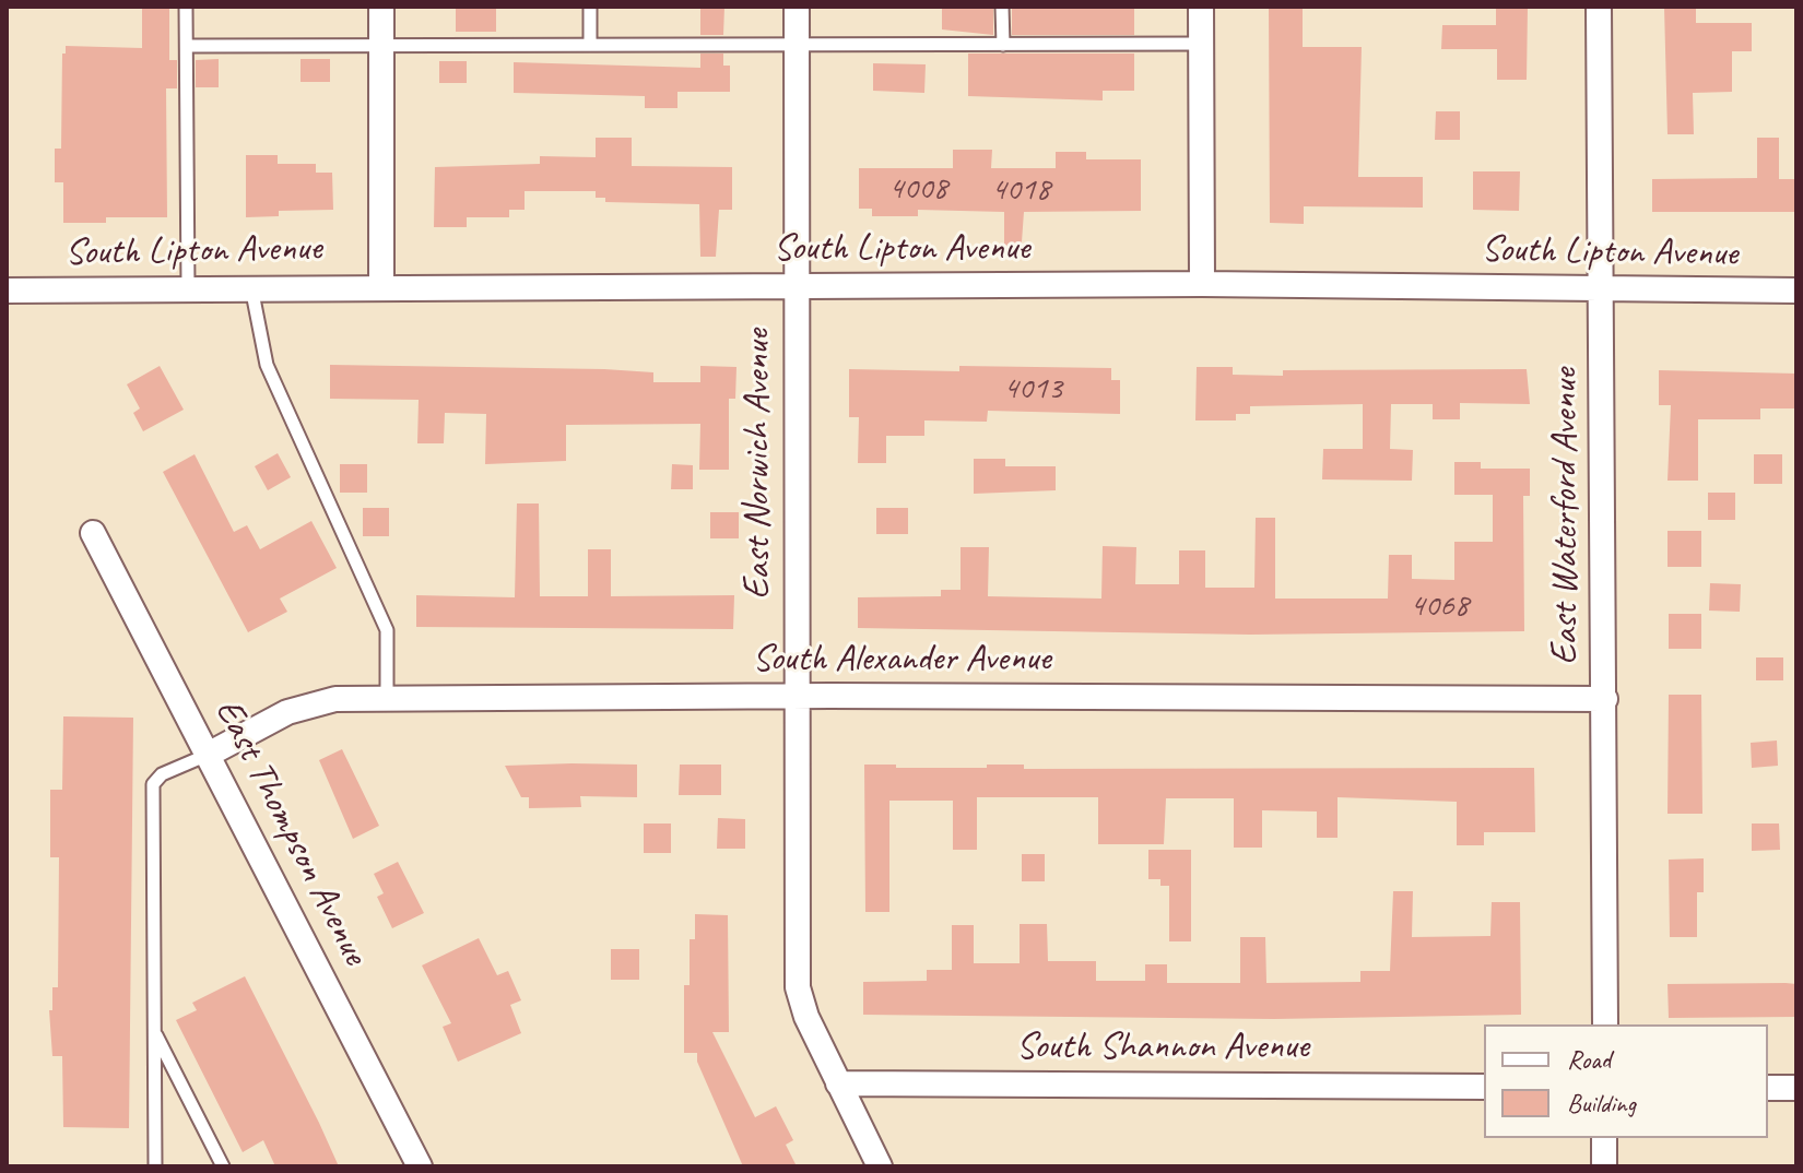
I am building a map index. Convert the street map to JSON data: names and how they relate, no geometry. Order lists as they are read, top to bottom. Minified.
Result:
{"streets":{"street":["South Lipton Avenue","East Norwich Avenue","East Waterford Avenue","South Alexander Avenue","East Thompson Avenue","South Shannon Avenue"]},"crossings":[["South Lipton Avenue","East Norwich Avenue"],["South Lipton Avenue","East Waterford Avenue"],["East Norwich Avenue","South Alexander Avenue"],["East Norwich Avenue","South Shannon Avenue"],["East Waterford Avenue","South Alexander Avenue"],["South Alexander Avenue","East Thompson Avenue"]],"house_numbers":["4008","4018","4013","4068"],"legend":["Road","Building"]}
